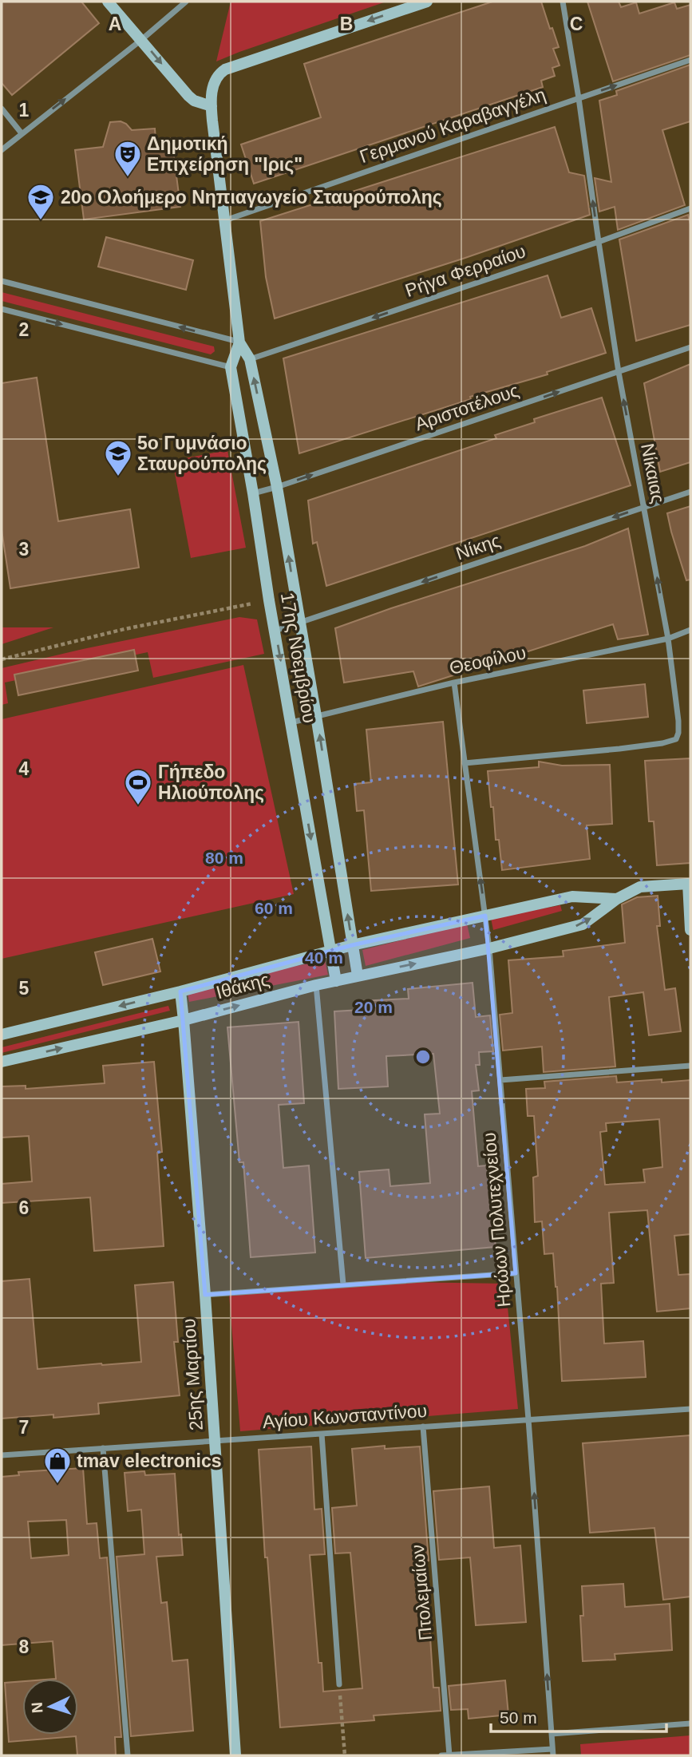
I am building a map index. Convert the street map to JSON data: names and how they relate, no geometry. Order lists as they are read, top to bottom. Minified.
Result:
{"streets":{"street":["Γερμανού Καραβαγγέλη","Ρήγα Φερραίου","Αριστοτέλους","Νίκαιας","Νίκης","17ης Νοεμβρίου","Θεοφίλου","Ιθάκης","Ηρώων Πολυτεχνείου","25ης Μαρτίου","Αγίου Κωνσταντίνου","Πτολεμαίων"]},"crossings":[["Γερμανού Καραβαγγέλη","Νίκαιας"],["Γερμανού Καραβαγγέλη","17ης Νοεμβρίου"],["Ρήγα Φερραίου","Νίκαιας"],["Ρήγα Φερραίου","17ης Νοεμβρίου"],["Αριστοτέλους","Νίκαιας"],["Αριστοτέλους","17ης Νοεμβρίου"],["Νίκαιας","Νίκης"],["Νίκαιας","Θεοφίλου"],["Νίκαιας","Ηρώων Πολυτεχνείου"],["Νίκης","17ης Νοεμβρίου"],["17ης Νοεμβρίου","Θεοφίλου"],["17ης Νοεμβρίου","Ιθάκης"],["Θεοφίλου","Ηρώων Πολυτεχνείου"],["Ιθάκης","Ηρώων Πολυτεχνείου"],["Ιθάκης","25ης Μαρτίου"],["Ηρώων Πολυτεχνείου","Αγίου Κωνσταντίνου"],["25ης Μαρτίου","Αγίου Κωνσταντίνου"],["Αγίου Κωνσταντίνου","Πτολεμαίων"]],"one_way":["Ρήγα Φερραίου","Αριστοτέλους","Νίκαιας","Νίκης","Ηρώων Πολυτεχνείου"],"places":{"theatre":["Δημοτική Επιχείρηση \"Ιρις\""],"school or university":["20ο Ολοήμερο Νηπιαγωγείο Σταυρούπολης","5ο Γυμνάσιο Σταυρούπολης"],"sports":["Γήπεδο Ηλιούπολης"],"shop":["tmav electronics"]},"scale_bar":"50 m","north":"left","grid":{"columns":["A","B","C"],"rows":["1","2","3","4","5","6","7","8"]},"rings":["80 m","60 m","40 m","20 m"]}
